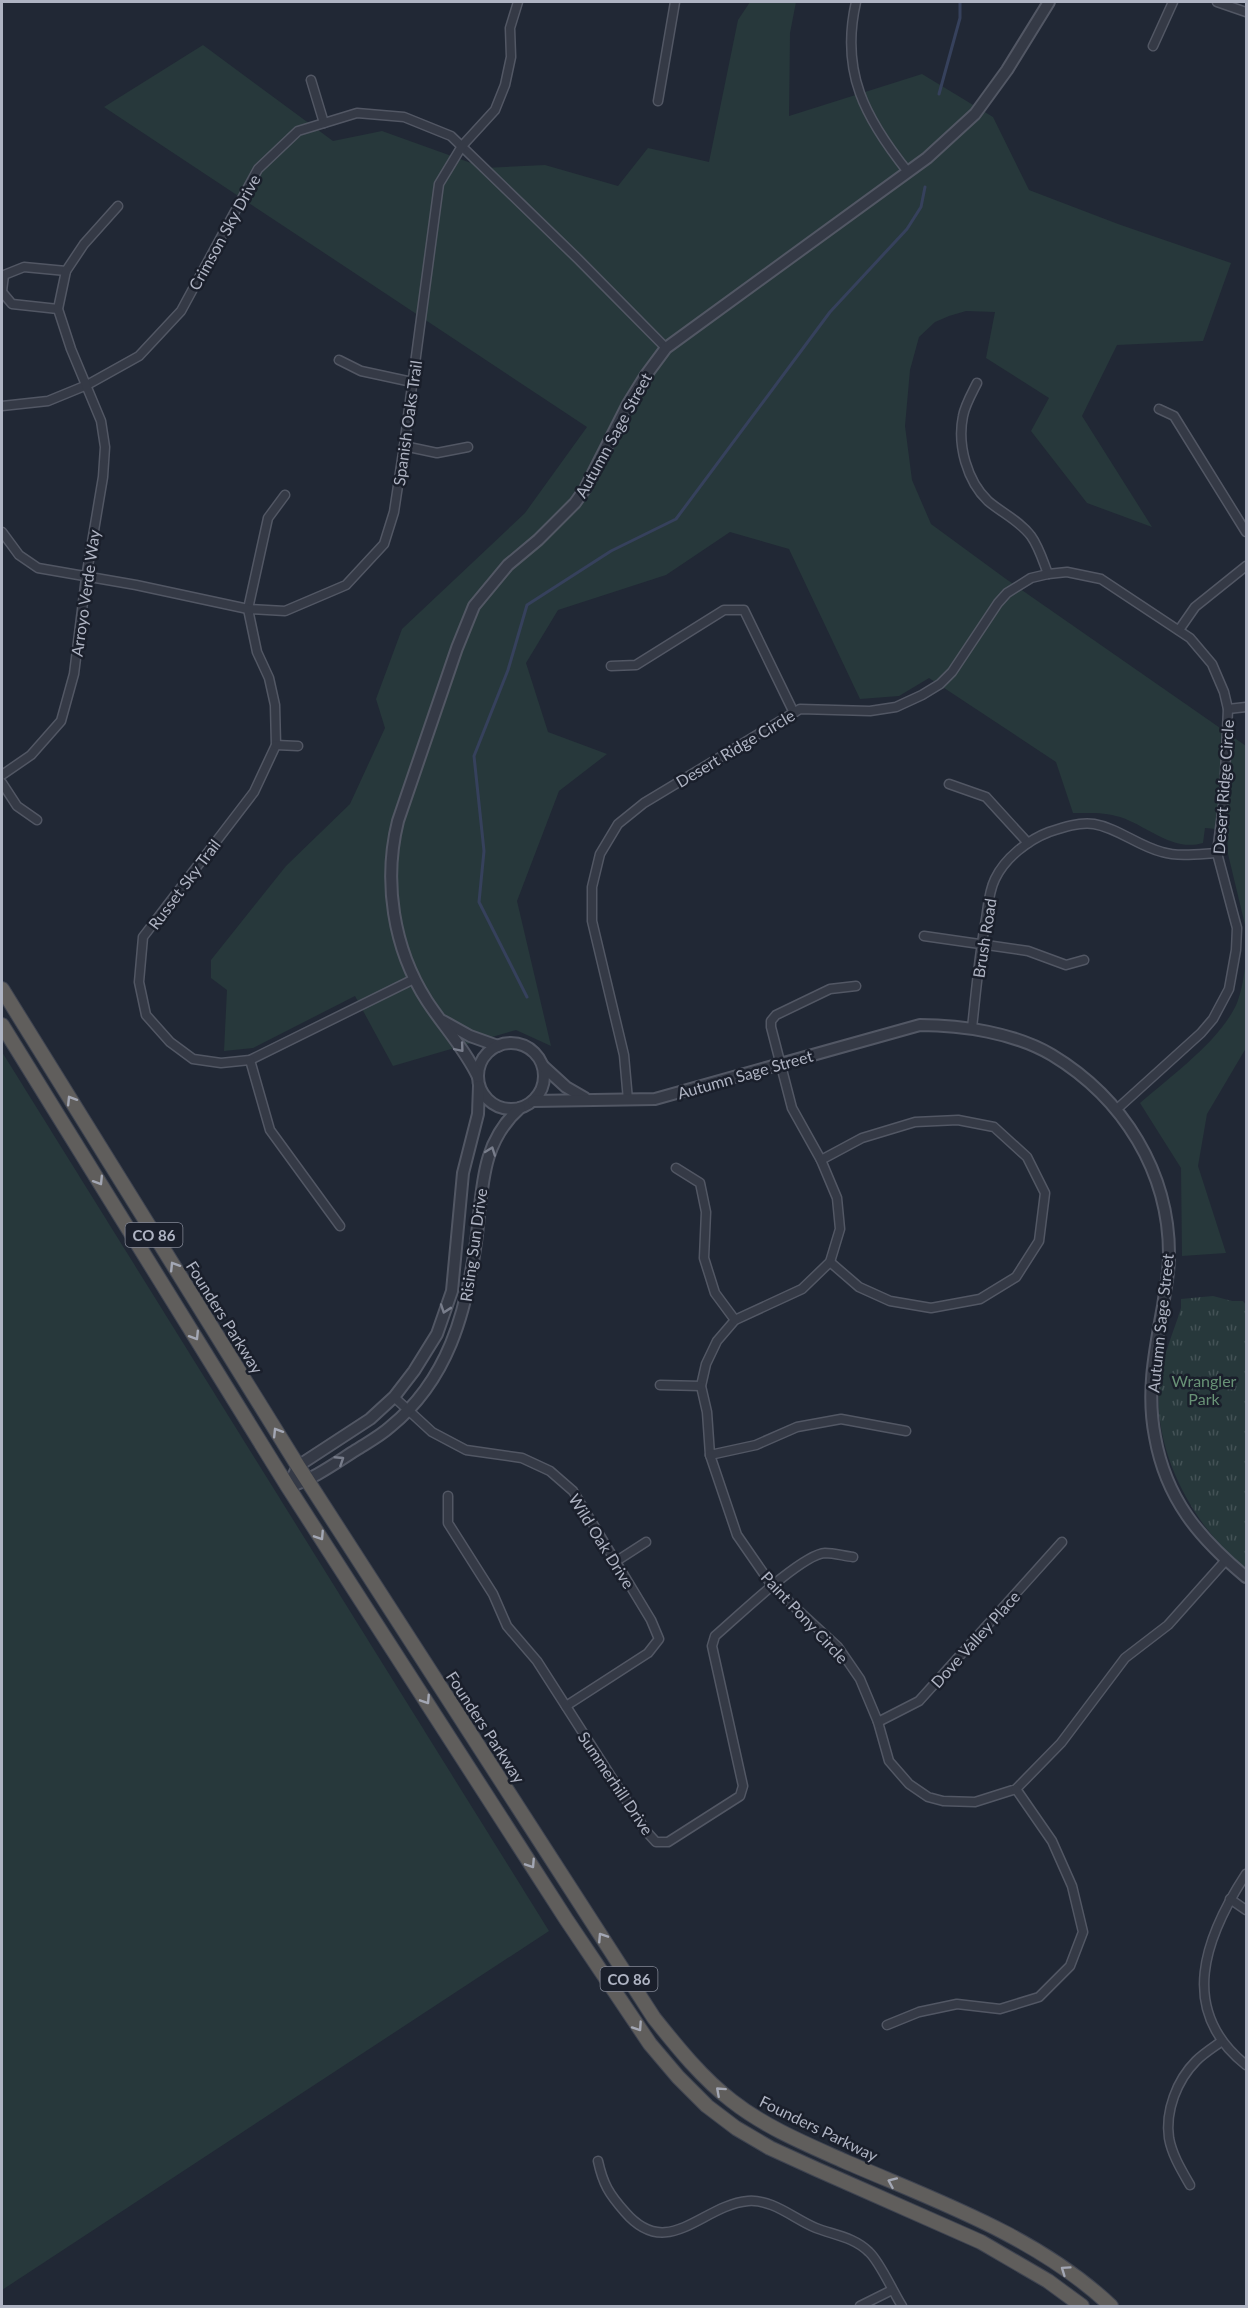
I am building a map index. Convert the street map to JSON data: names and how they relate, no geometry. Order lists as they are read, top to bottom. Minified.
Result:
{"streets":{"highway":["CO 86","Founders Parkway"],"street":["Crimson Sky Drive","Spanish Oaks Trail","Autumn Sage Street","Arroyo Verde Way","Desert Ridge Circle","Russet Sky Trail","Brush Road","Rising Sun Drive","Wild Oak Drive","Paint Pony Circle","Dove Valley Place","Summerhill Drive"]},"crossings":[["Crimson Sky Drive","Spanish Oaks Trail"],["Crimson Sky Drive","Autumn Sage Street"],["Crimson Sky Drive","Arroyo Verde Way"],["Spanish Oaks Trail","Arroyo Verde Way"],["Spanish Oaks Trail","Russet Sky Trail"],["Autumn Sage Street","Desert Ridge Circle"],["Autumn Sage Street","Russet Sky Trail"],["Autumn Sage Street","Brush Road"],["Autumn Sage Street","Rising Sun Drive"],["Autumn Sage Street","Paint Pony Circle"],["Desert Ridge Circle","Brush Road"],["CO 86","Rising Sun Drive"],["Rising Sun Drive","Founders Parkway"],["Rising Sun Drive","Wild Oak Drive"],["Wild Oak Drive","Summerhill Drive"],["Paint Pony Circle","Dove Valley Place"],["Paint Pony Circle","Summerhill Drive"]],"parks":["Wrangler Park"]}
